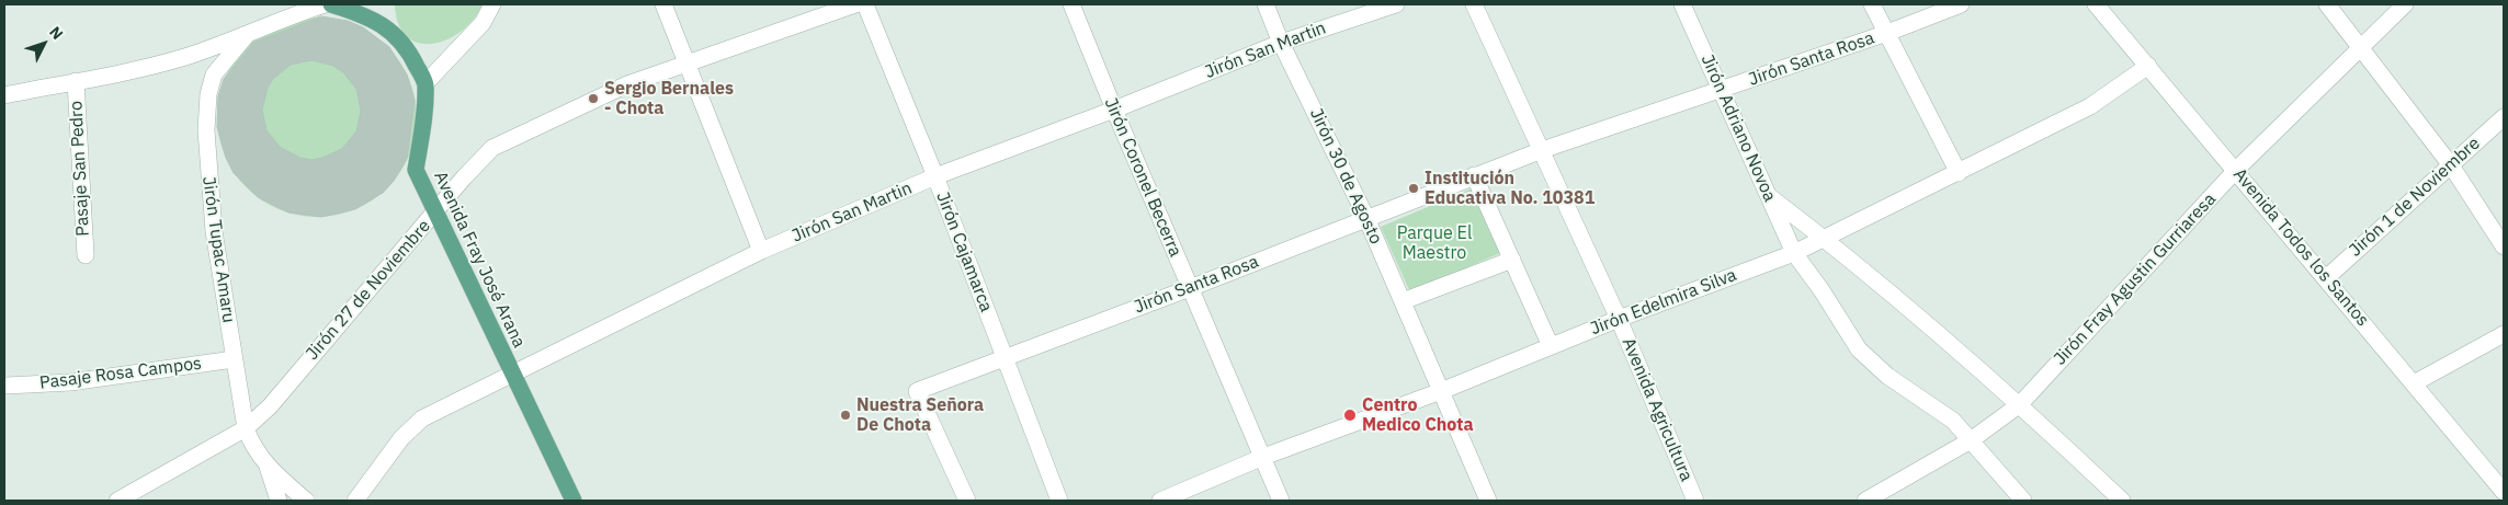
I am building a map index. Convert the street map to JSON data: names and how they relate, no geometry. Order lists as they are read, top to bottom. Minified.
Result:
{"streets":{"main road":["Avenida Fray José Arana"],"street":["Jirón San Martin","Jirón Santa Rosa","Jirón Adriano Novoa","Pasaje San Pedro","Jirón 30 de Agosto","Jirón Coronel Becerra","Jirón 1 de Noviembre","Avenida Todos los Santos","Jirón Tupac Amaru","Jirón Cajamarca","Jirón Fray Agustin Gurriaresa","Jirón 27 de Noviembre","Jirón Edelmira Silva","Pasaje Rosa Campos","Avenida Agricultura"]},"crossings":[["Jirón San Martin","Jirón 30 de Agosto"],["Jirón San Martin","Jirón Coronel Becerra"],["Jirón San Martin","Jirón Cajamarca"],["Jirón San Martin","Avenida Fray José Arana"],["Jirón Santa Rosa","Jirón Adriano Novoa"],["Jirón Santa Rosa","Jirón 30 de Agosto"],["Jirón Santa Rosa","Jirón Coronel Becerra"],["Jirón Santa Rosa","Jirón Cajamarca"],["Jirón Santa Rosa","Avenida Agricultura"],["Jirón Adriano Novoa","Jirón Fray Agustin Gurriaresa"],["Jirón Adriano Novoa","Jirón Edelmira Silva"],["Jirón 30 de Agosto","Jirón Edelmira Silva"],["Jirón Coronel Becerra","Jirón Edelmira Silva"],["Jirón 1 de Noviembre","Avenida Todos los Santos"],["Avenida Todos los Santos","Jirón Fray Agustin Gurriaresa"],["Avenida Todos los Santos","Jirón Edelmira Silva"],["Jirón Tupac Amaru","Jirón 27 de Noviembre"],["Jirón Tupac Amaru","Pasaje Rosa Campos"],["Avenida Fray José Arana","Jirón 27 de Noviembre"],["Jirón Edelmira Silva","Avenida Agricultura"]],"parks":["Parque El Maestro"],"places":["Sergio Bernales - Chota","Institución Educativa No. 10381","Nuestra Señora De Chota","Centro Medico Chota"],"north":"top right"}
